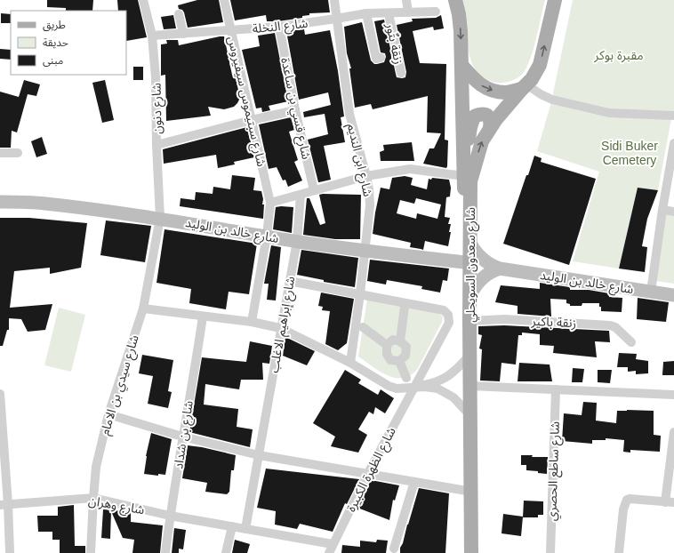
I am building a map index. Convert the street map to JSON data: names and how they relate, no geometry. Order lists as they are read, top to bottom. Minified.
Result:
{"streets":{"main road":["شارع سعدون السويحلي"],"street":["شارع النخلة","زنقة بتٌور","شارع سبتيموس سيفيروس","شارع دنون","شارع قسي بن ساعدة","شارع ابن النديم","شارع خالد بن الوليد","زنقة باكير","شارع إبراهيم الاغلب","شارع سيدي بن الامام","شارع بن شداد","شارع الظهرة الكبيرة","شارع ساطع الحصري","شارع وهران"]},"crossings":[["شارع النخلة","زنقة بتٌور"],["شارع النخلة","شارع سبتيموس سيفيروس"],["شارع النخلة","شارع دنون"],["شارع النخلة","شارع قسي بن ساعدة"],["شارع النخلة","شارع ابن النديم"],["شارع سبتيموس سيفيروس","شارع خالد بن الوليد"],["شارع دنون","شارع خالد بن الوليد"],["شارع دنون","شارع سيدي بن الامام"],["شارع ابن النديم","شارع خالد بن الوليد"],["شارع ابن النديم","شارع الظهرة الكبيرة"],["شارع خالد بن الوليد","شارع سعدون السويحلي"],["شارع خالد بن الوليد","شارع إبراهيم الاغلب"],["شارع خالد بن الوليد","شارع سيدي بن الامام"],["شارع سعدون السويحلي","زنقة باكير"],["شارع إبراهيم الاغلب","شارع الظهرة الكبيرة"],["شارع إبراهيم الاغلب","شارع وهران"],["شارع سيدي بن الامام","شارع وهران"],["شارع بن شداد","شارع وهران"],["شارع الظهرة الكبيرة","شارع وهران"]],"parks":["مقبرة بوكر","Sidi Buker Cemetery"],"legend":["طريق","حديقة","مبنى"]}
